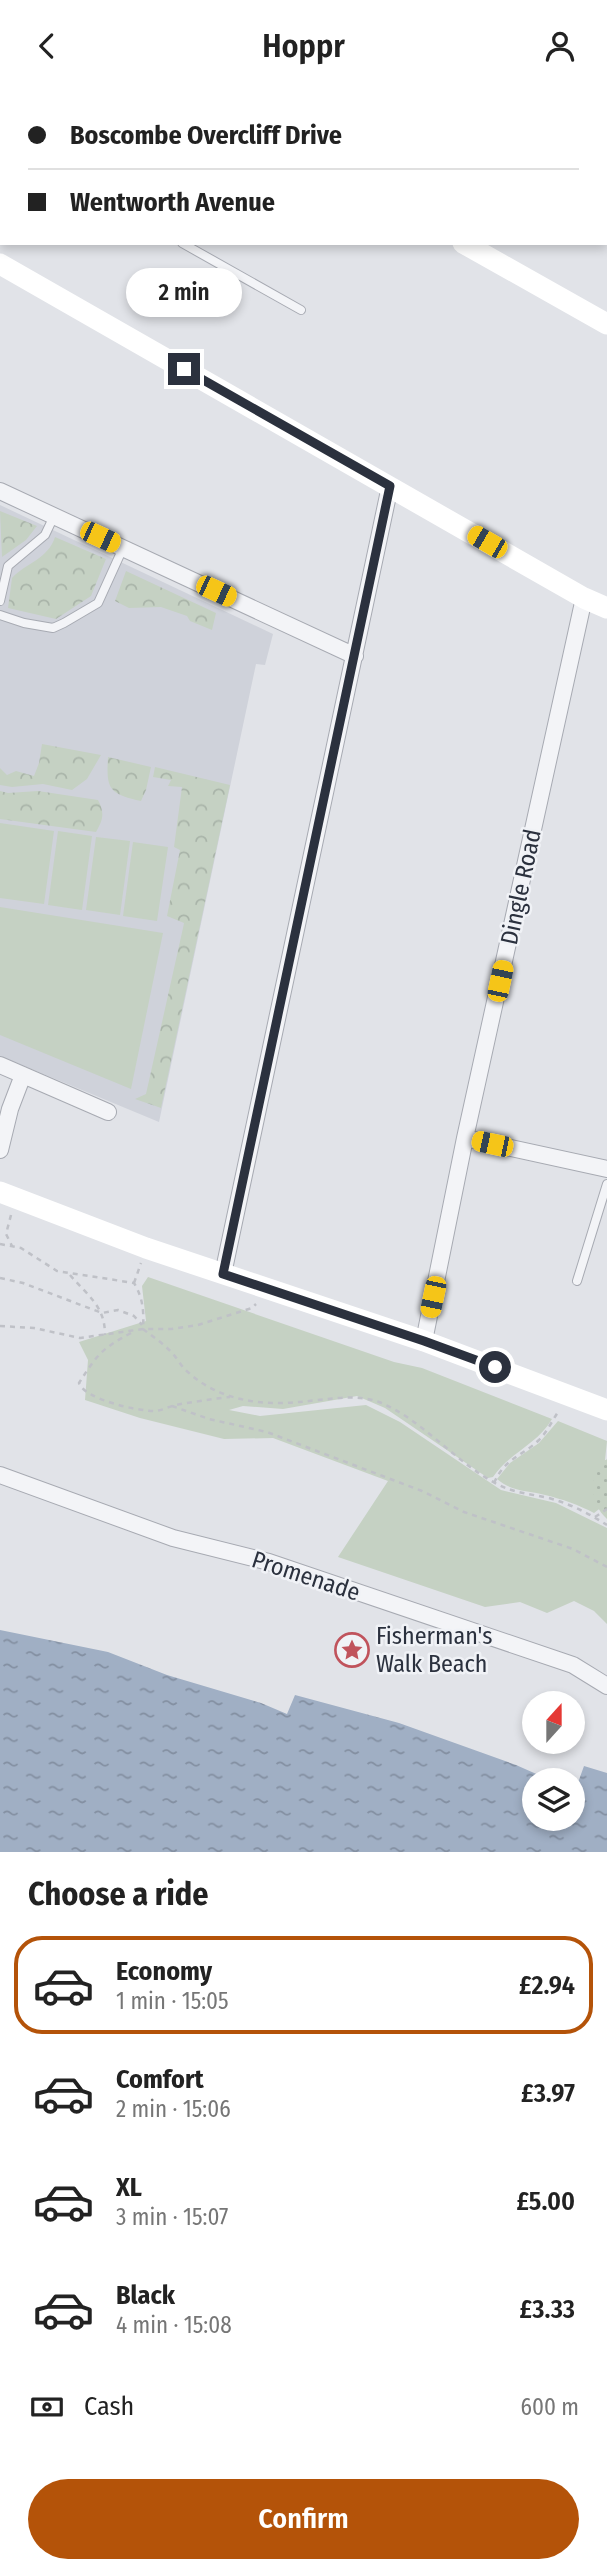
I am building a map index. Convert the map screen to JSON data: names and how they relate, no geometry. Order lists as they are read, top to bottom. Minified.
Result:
{"streets":{"street":["Dingle Road","Promenade"]},"places":{"place":["Fisherman's Walk Beach"]},"north":"top","page":{"header":"Hoppr","banner":["Boscombe Overcliff Drive","Wentworth Avenue"],"bubble":"2 min","heading":"Choose a ride","list":[{"name":"Economy","note":"1 min · 15:05","value":"£2.94"},{"name":"Comfort","note":"2 min · 15:06","value":"£3.97"},{"name":"XL","note":"3 min · 15:07","value":"£5.00"},{"name":"Black","note":"4 min · 15:08","value":"£3.33"}],"pay":["Cash","600 m"],"buttons":"Confirm"}}
